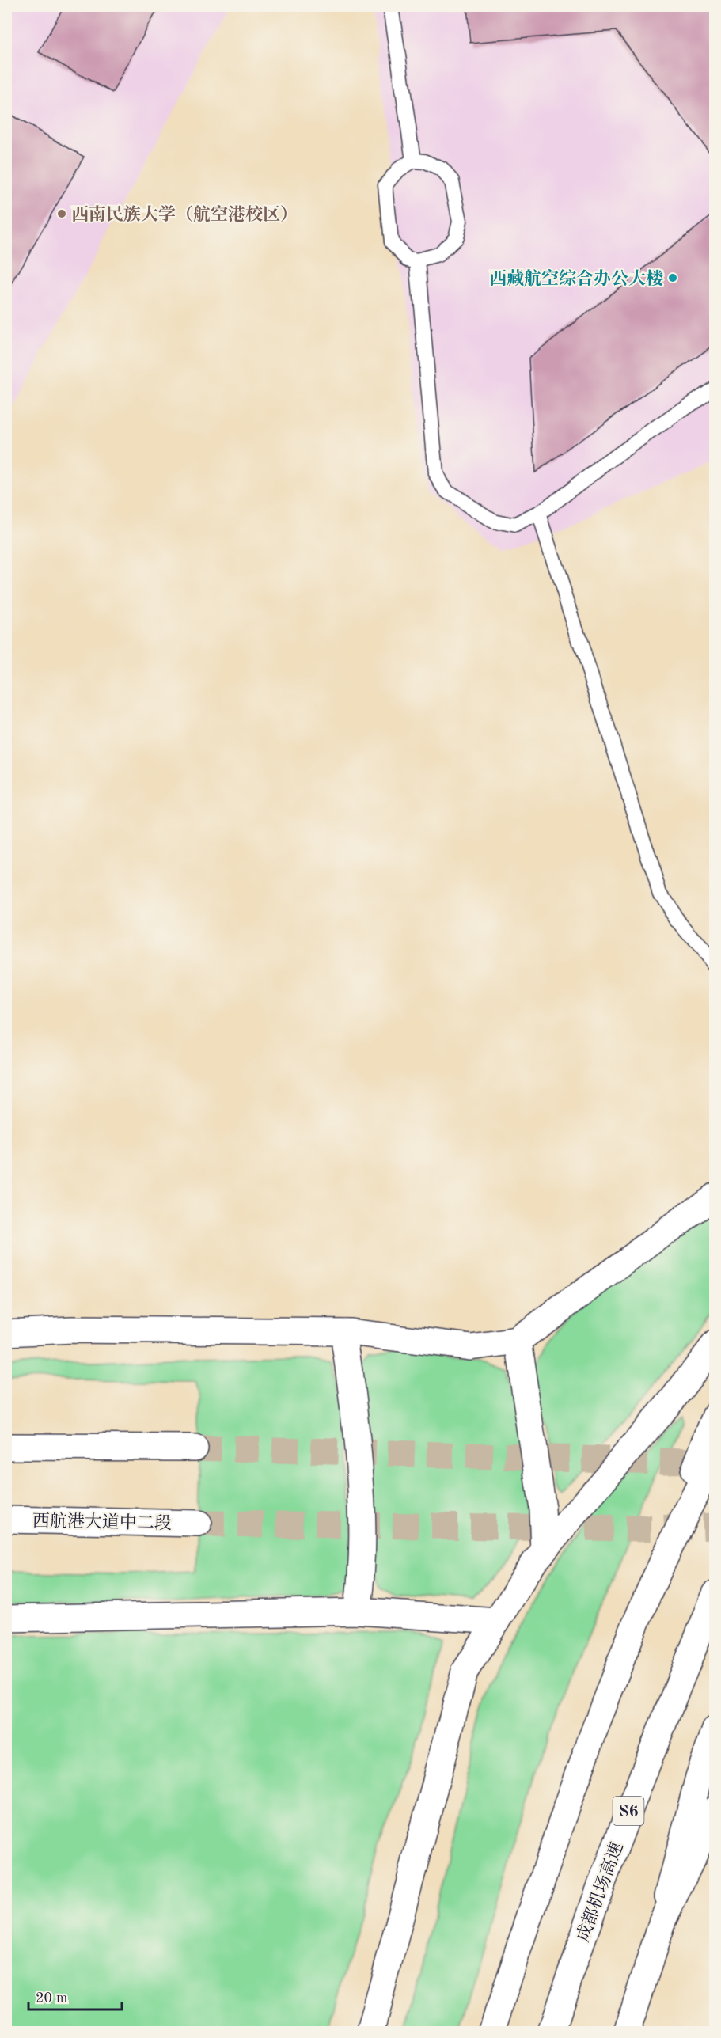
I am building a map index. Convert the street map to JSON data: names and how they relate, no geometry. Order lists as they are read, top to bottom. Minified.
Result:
{"streets":{"main road":["西航港大道中二段","S6","成都机场高速"]},"places":["西南民族大学（航空港校区）","西藏航空综合办公大楼"],"scale_bar":"20 m"}
